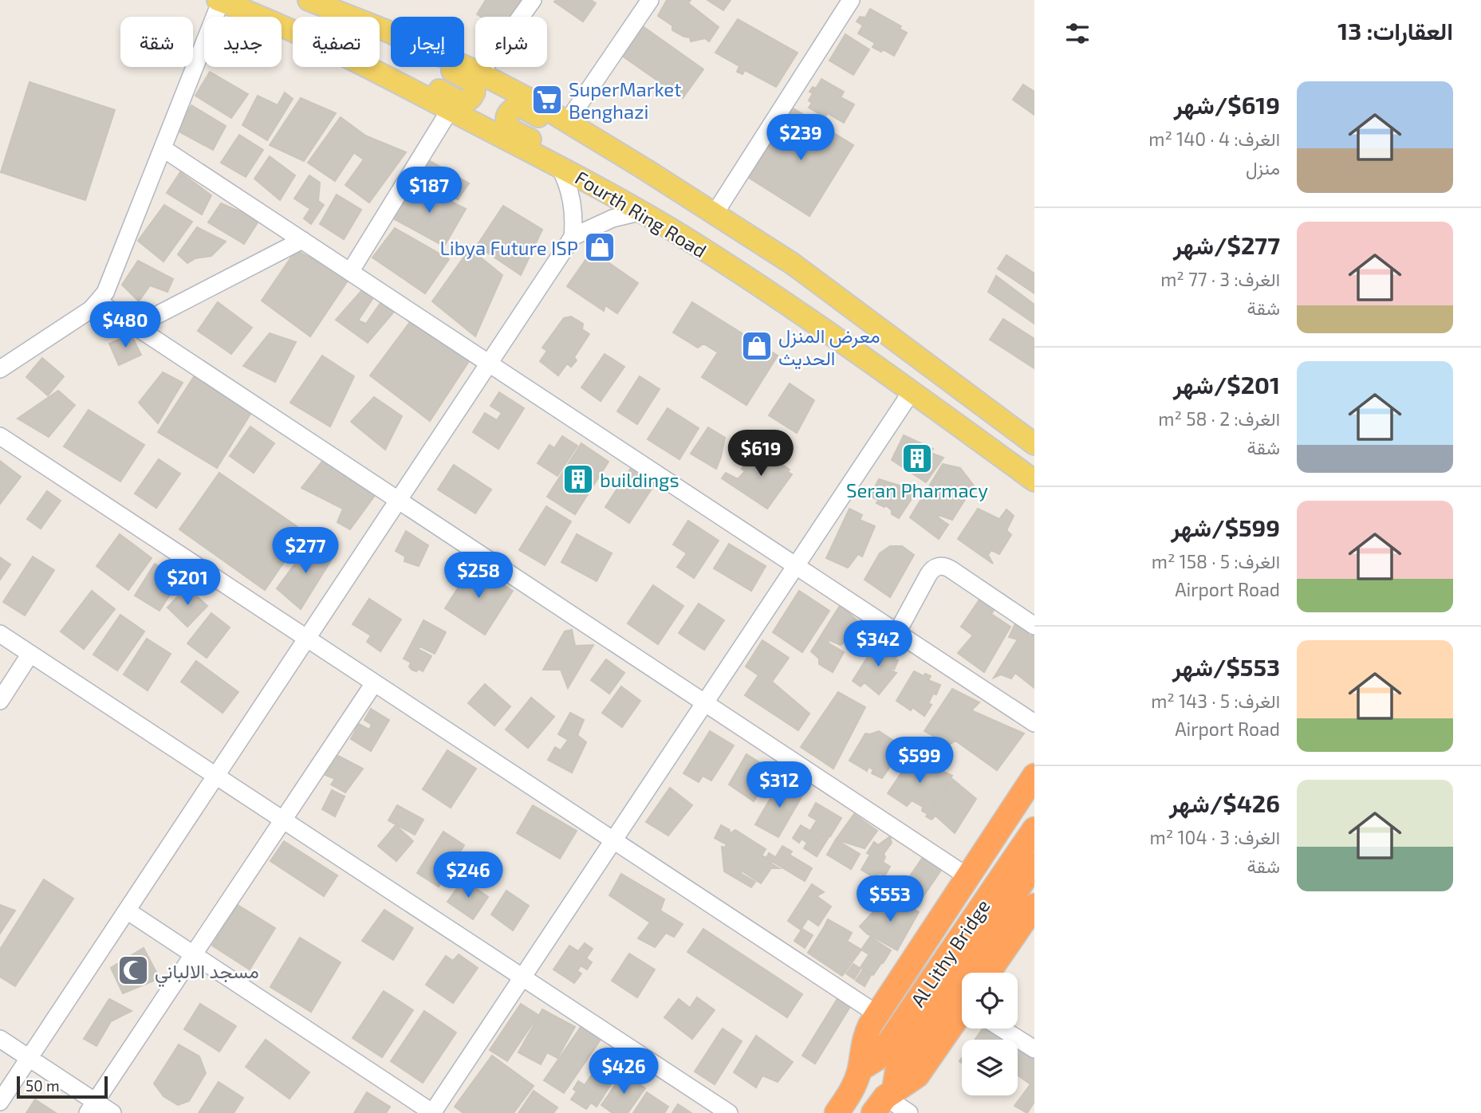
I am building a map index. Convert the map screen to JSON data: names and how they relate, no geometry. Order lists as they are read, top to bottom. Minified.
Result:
{"streets":{"highway":["Al Lithy Bridge"],"main road":["Fourth Ring Road"]},"places":{"supermarket":["SuperMarket Benghazi"],"shop":["Libya Future ISP","معرض المنزل الحديث"],"building":["Seran Pharmacy","buildings"],"mosque":["مسجد الالباني"]},"scale_bar":"50 m","page":{"heading":"العقارات: 13","chip":["شراء","إيجار","تصفية","جديد","شقة"],"list":[{"name":"$619/شهر","note":"الغرف: 4 · 140 m² · منزل"},{"name":"$277/شهر","note":"الغرف: 3 · 77 m² · شقة"},{"name":"$201/شهر","note":"الغرف: 2 · 58 m² · شقة"},{"name":"$599/شهر","note":"الغرف: 5 · 158 m² · Airport Road"},{"name":"$553/شهر","note":"الغرف: 5 · 143 m² · Airport Road"},{"name":"$426/شهر","note":"الغرف: 3 · 104 m² · شقة"}],"price":["$239","$187","$480","$619","$277","$258","$201","$342","$599","$312","$246","$553","$426"],"scale":"50 m"}}
